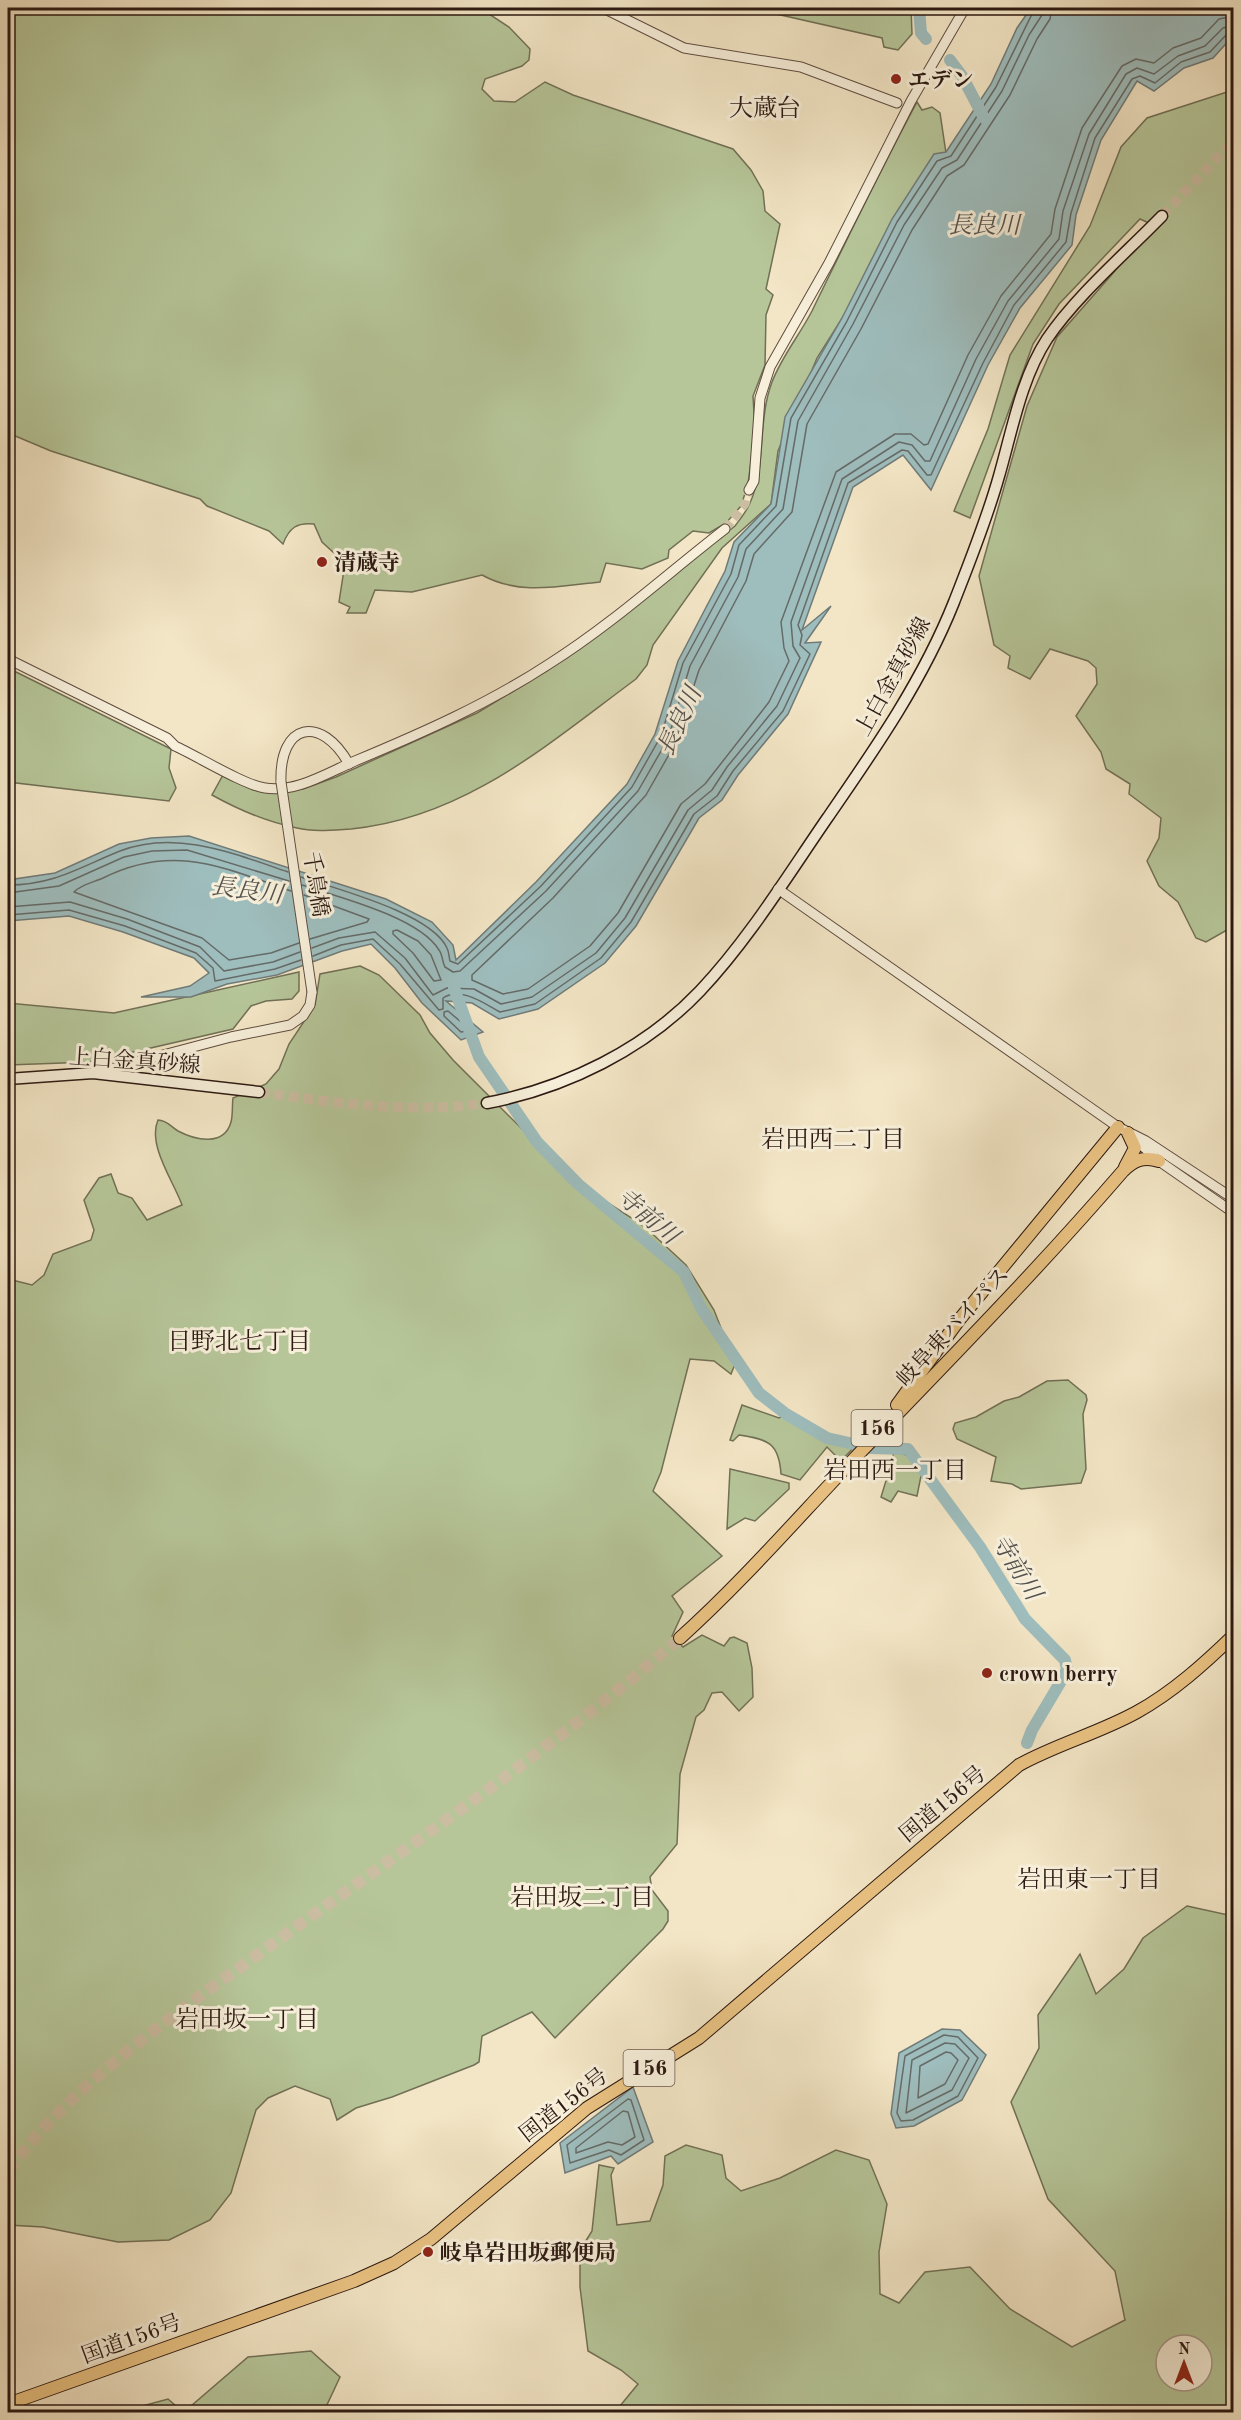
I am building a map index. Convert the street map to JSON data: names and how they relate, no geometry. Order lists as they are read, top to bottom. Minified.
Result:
{"streets":{"highway":["岐阜東バイパス","156","国道156号"],"main road":["上白金真砂線"],"street":["千鳥橋"]},"crossings":[["上白金真砂線","千鳥橋"]],"districts":["大蔵台","岩田西二丁目","日野北七丁目","岩田西一丁目","岩田東一丁目","岩田坂二丁目","岩田坂一丁目"],"water":["長良川","寺前川"],"places":["エデン","清蔵寺","crown berry","岐阜岩田坂郵便局"],"north":"top"}
